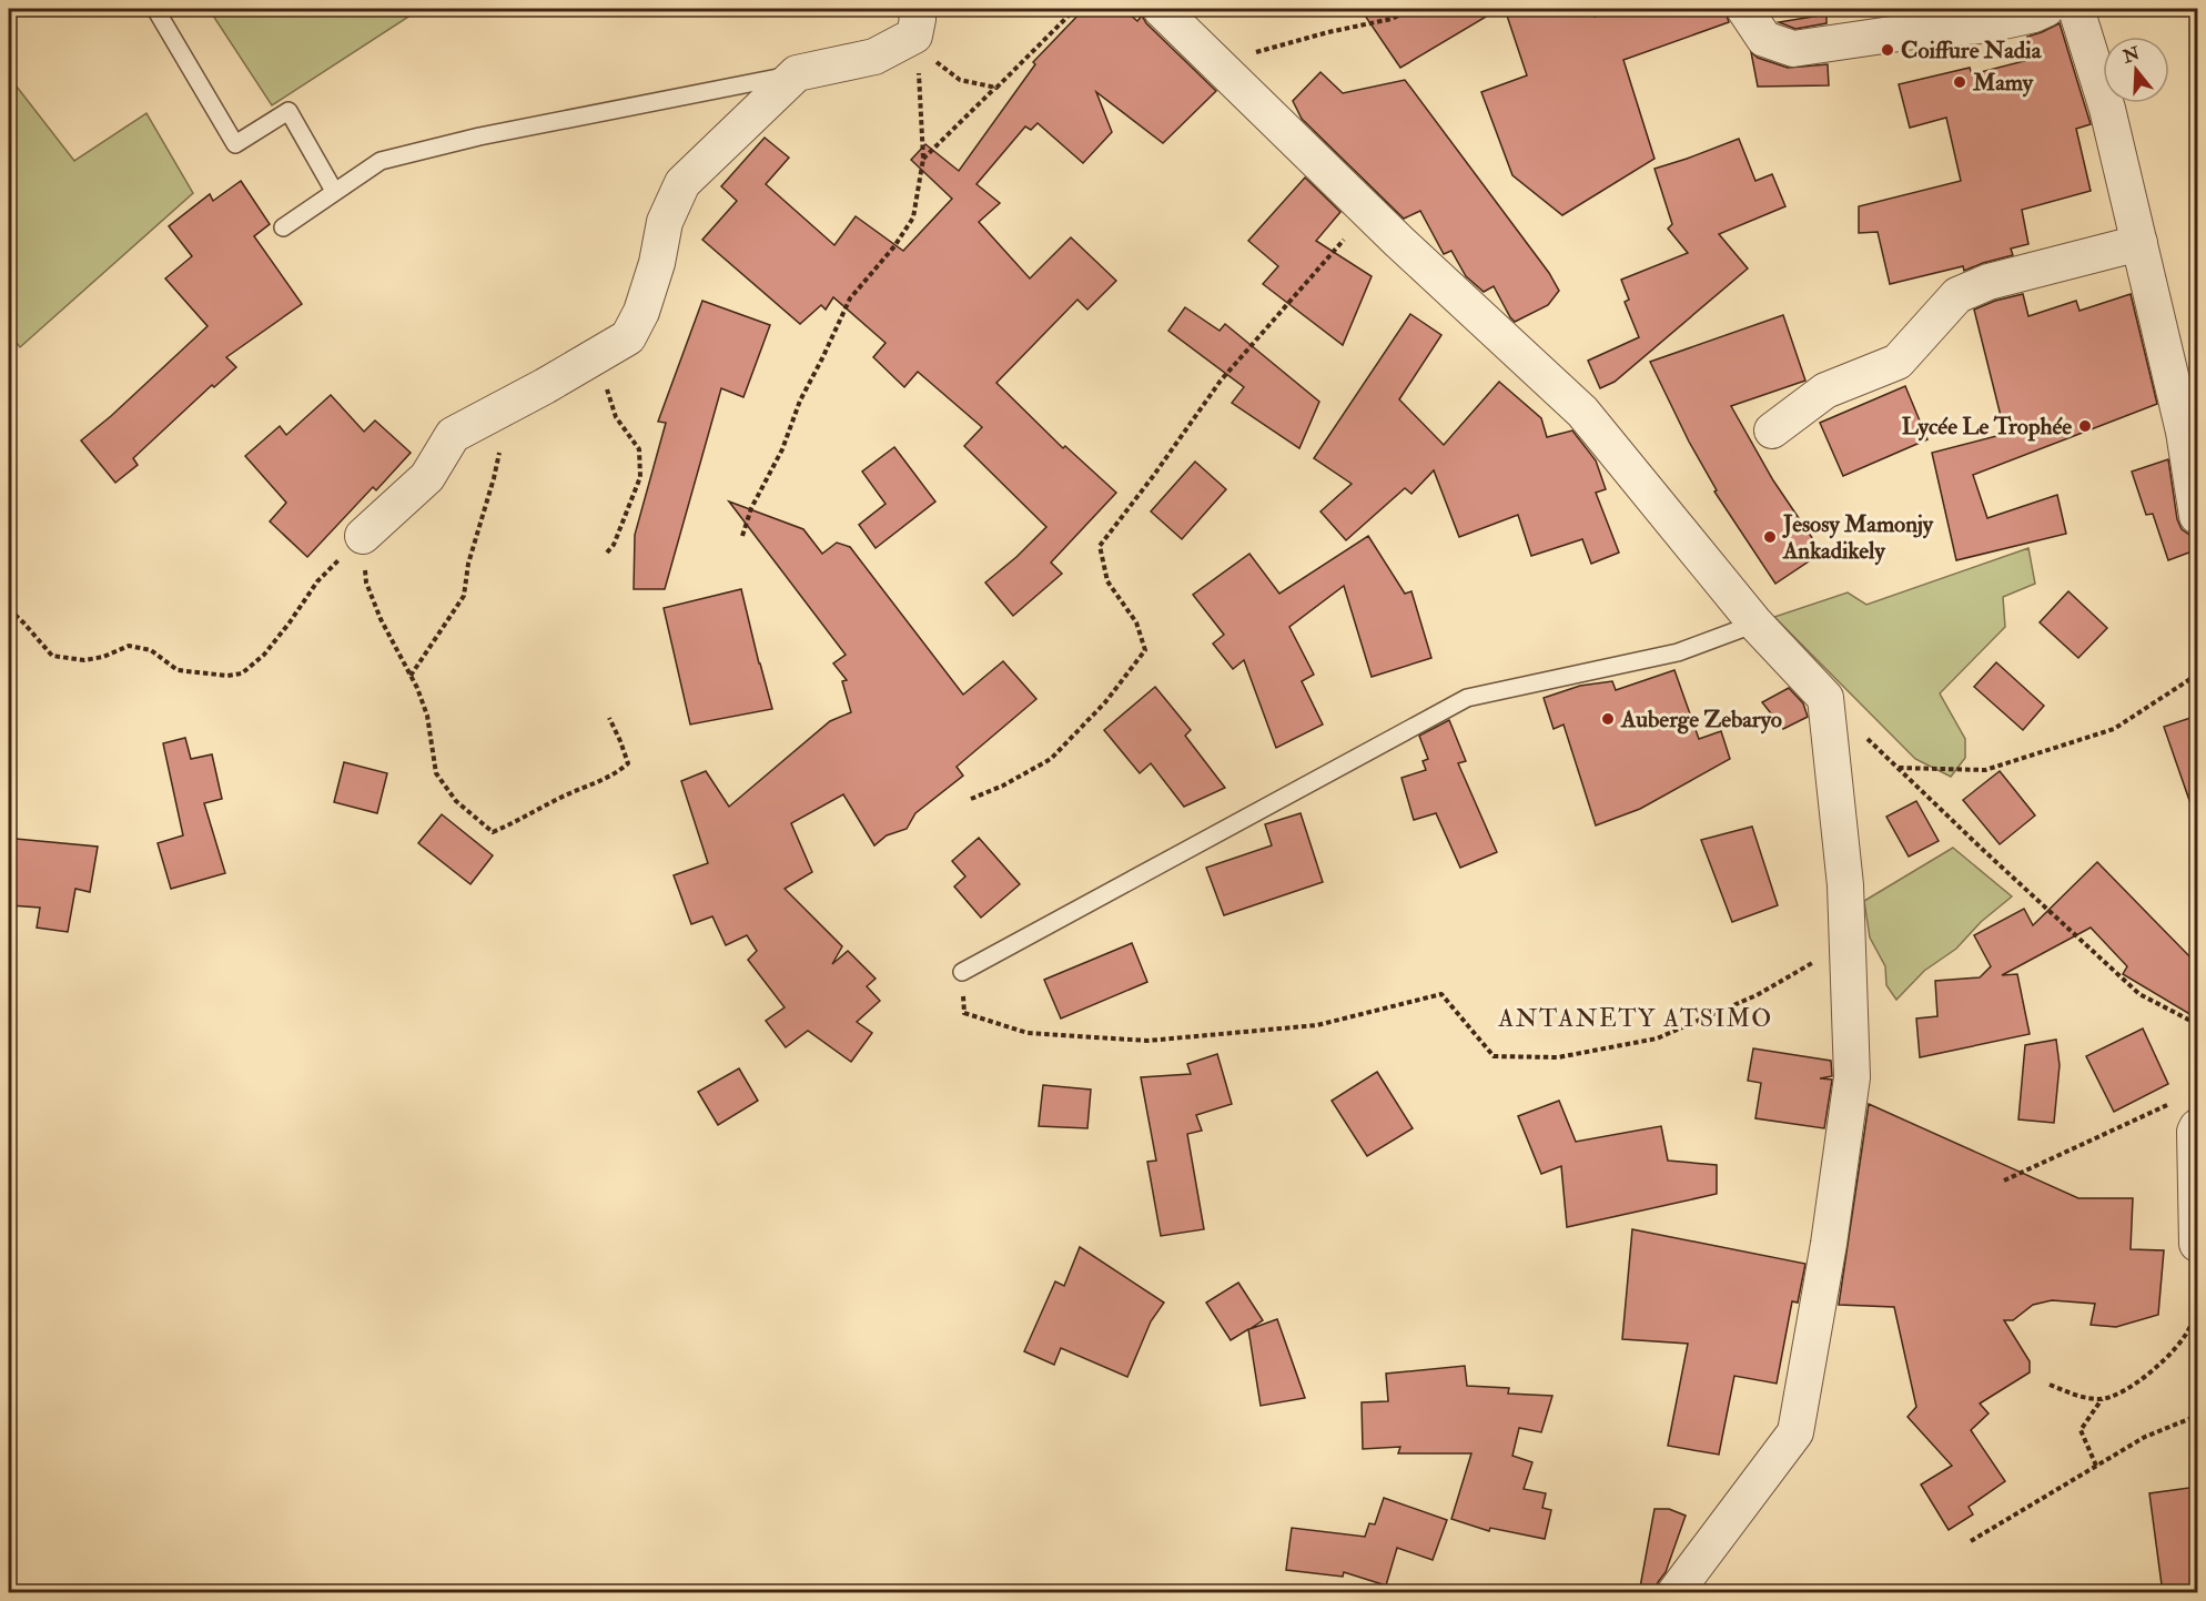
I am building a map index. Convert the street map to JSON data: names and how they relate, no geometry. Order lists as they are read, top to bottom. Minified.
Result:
{"districts":["ANTANETY ATSIMO"],"places":["Coiffure Nadia","Mamy","Lycée Le Trophée","Jesosy Mamonjy Ankadikely","Auberge Zebaryo"],"north":"top"}
